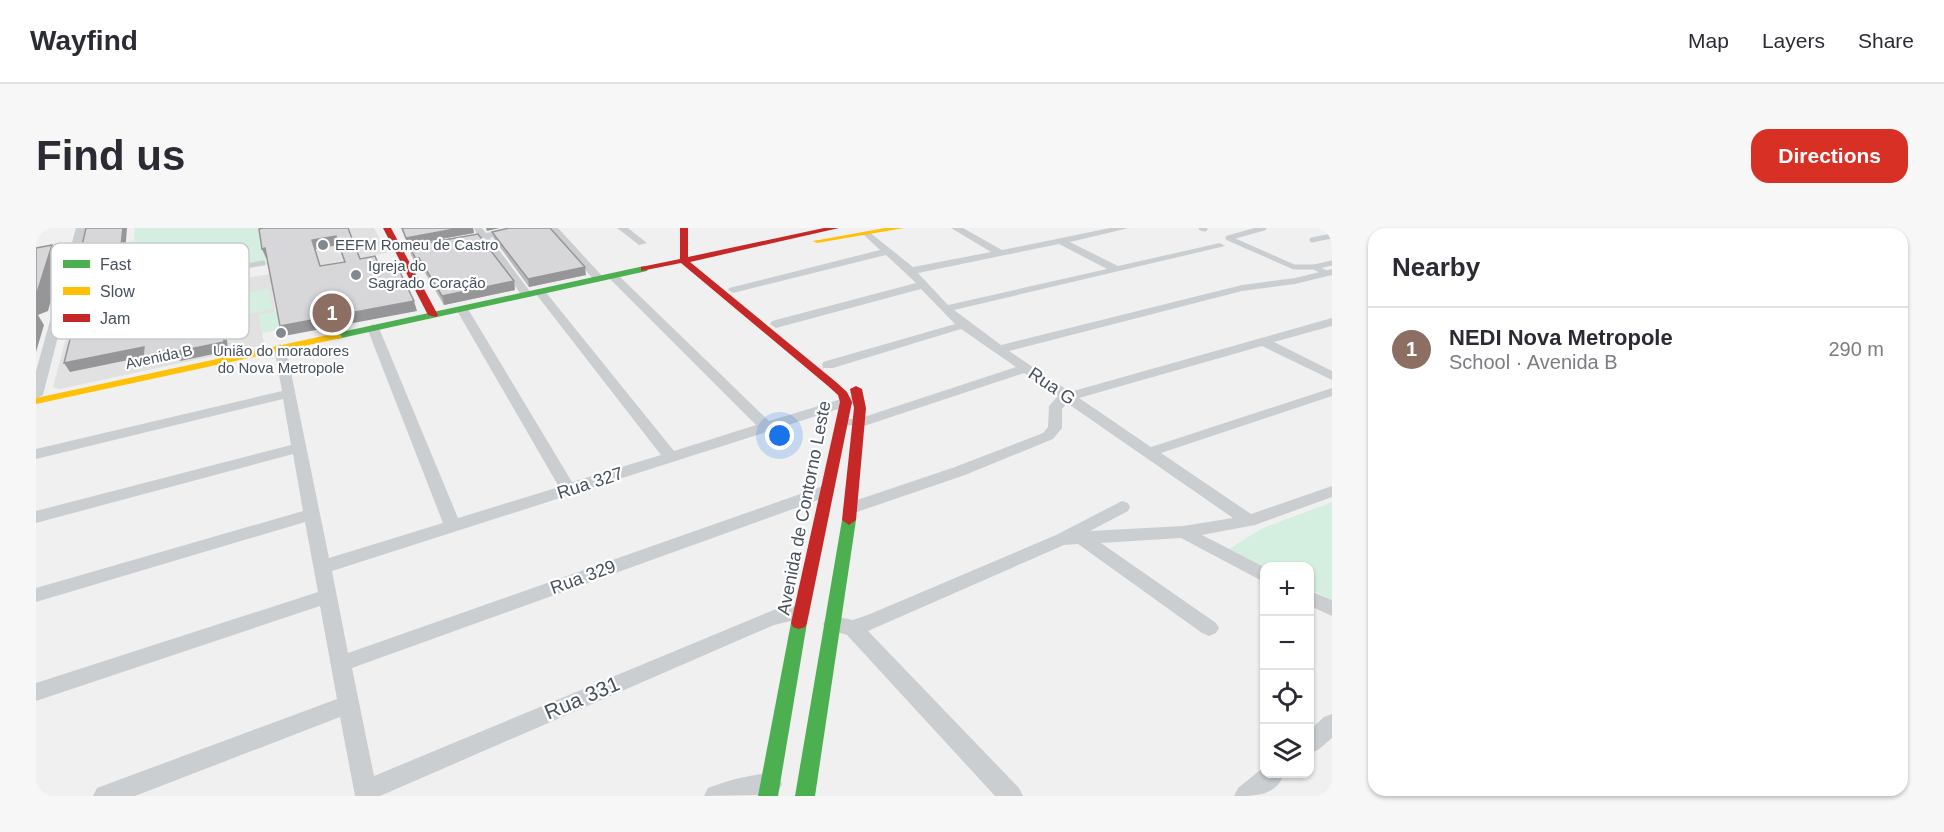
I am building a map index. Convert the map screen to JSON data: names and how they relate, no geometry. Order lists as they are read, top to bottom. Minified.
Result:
{"streets":{"street":["Avenida B","Rua G","Rua 327","Avenida de Contorno Leste","Rua 329","Rua 331"]},"crossings":[["Avenida B","Avenida de Contorno Leste"],["Rua 327","Avenida de Contorno Leste"],["Avenida de Contorno Leste","Rua 329"],["Avenida de Contorno Leste","Rua 331"]],"places":["EEFM Romeu de Castro","Igreja do Sagrado Coração","União do moradores do Nova Metropole"],"legend":["Fast","Slow","Jam"],"page":{"header":"Wayfind","nav":["Map","Layers","Share"],"buttons":"Directions","title":"Find us","heading":"Nearby","pins":"1","list":[{"mark":"1","name":"NEDI Nova Metropole","note":"School · Avenida B","value":"290 m"}],"map_buttons":["+","−"]}}
